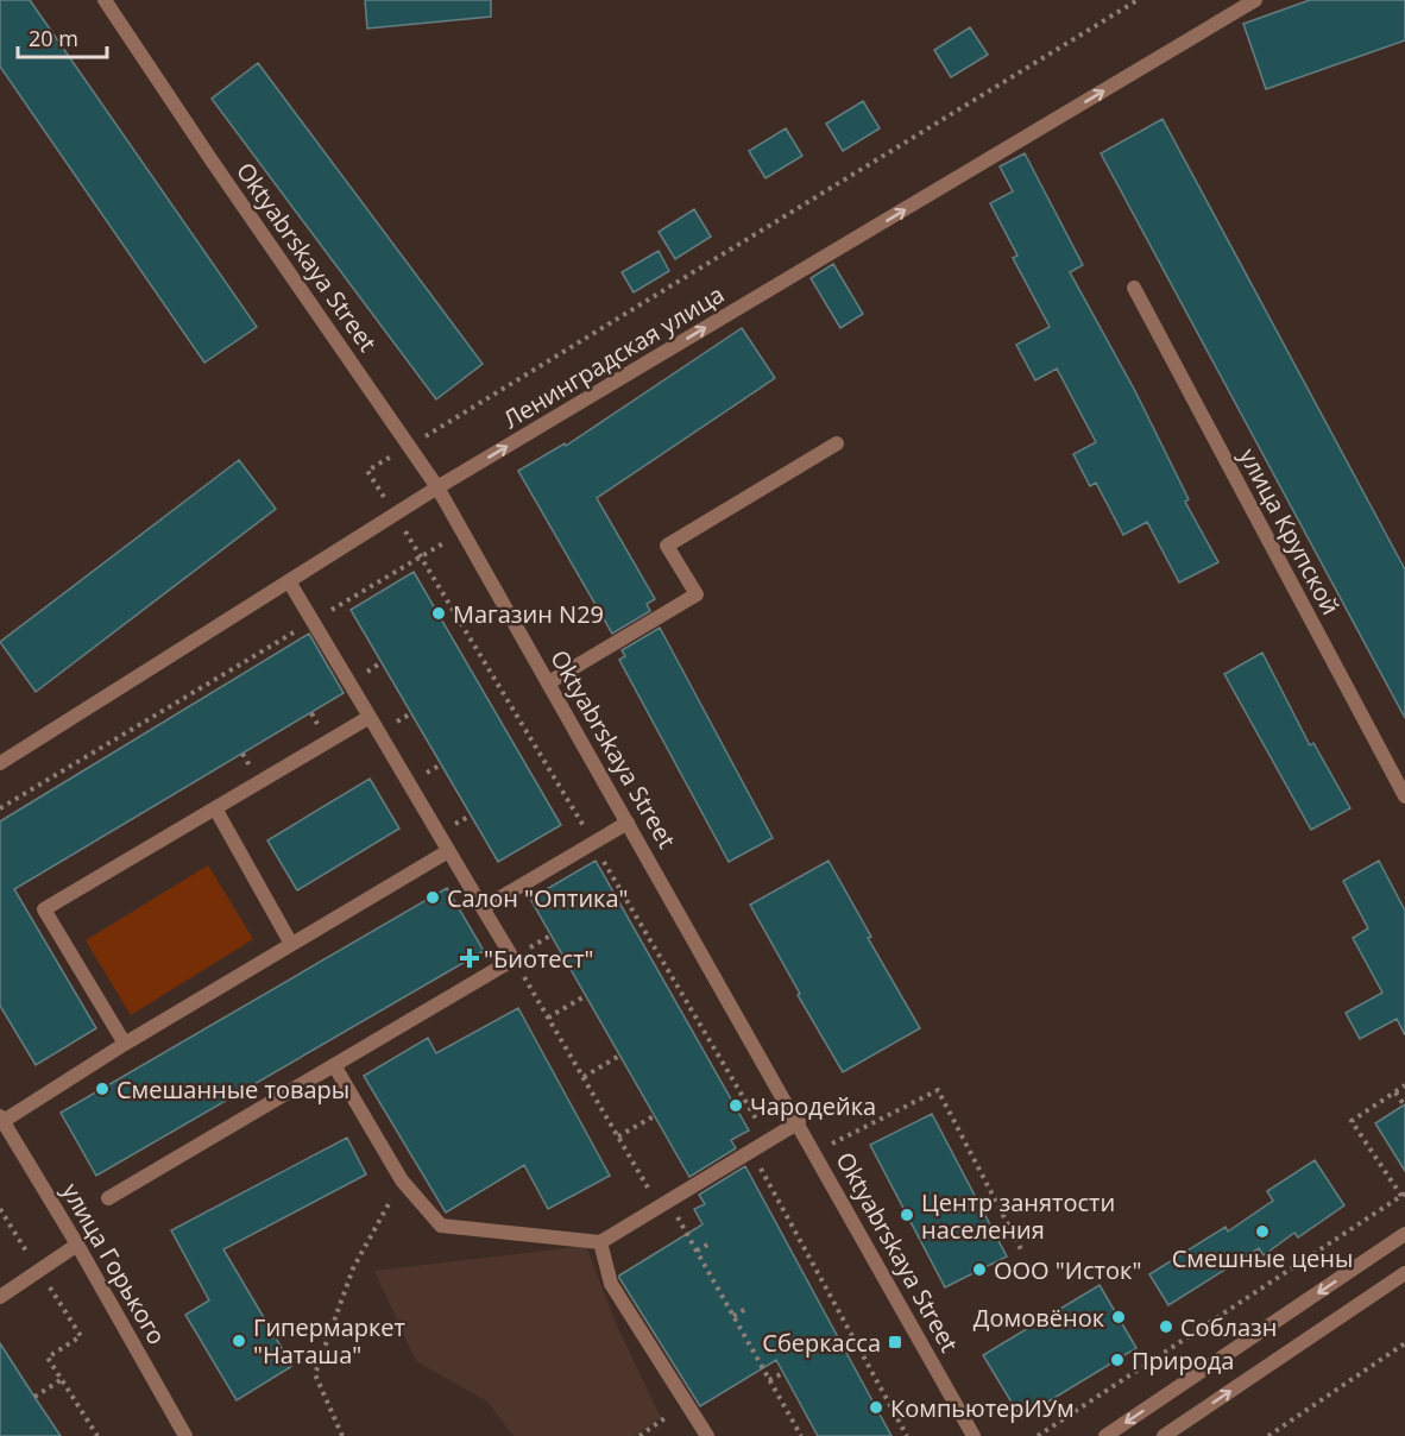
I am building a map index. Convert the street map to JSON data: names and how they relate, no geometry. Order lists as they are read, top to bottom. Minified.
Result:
{"streets":{"street":["Oktyabrskaya Street","Ленинградская улица","улица Крупской","улица Горького"]},"crossings":[["Oktyabrskaya Street","Ленинградская улица"]],"one_way":["Ленинградская улица"],"places":{"other":["Магазин N29","Салон \"Оптика\"","Смешанные товары","Чародейка","Центр занятости населения","Смешные цены","ООО \"Исток\"","Домовёнок","Соблазн","Гипермаркет \"Наташа\"","Природа","КомпьютерИУм"],"health":["\"Биотест\""],"transit":["Сберкасса"]},"scale_bar":"20 m"}
